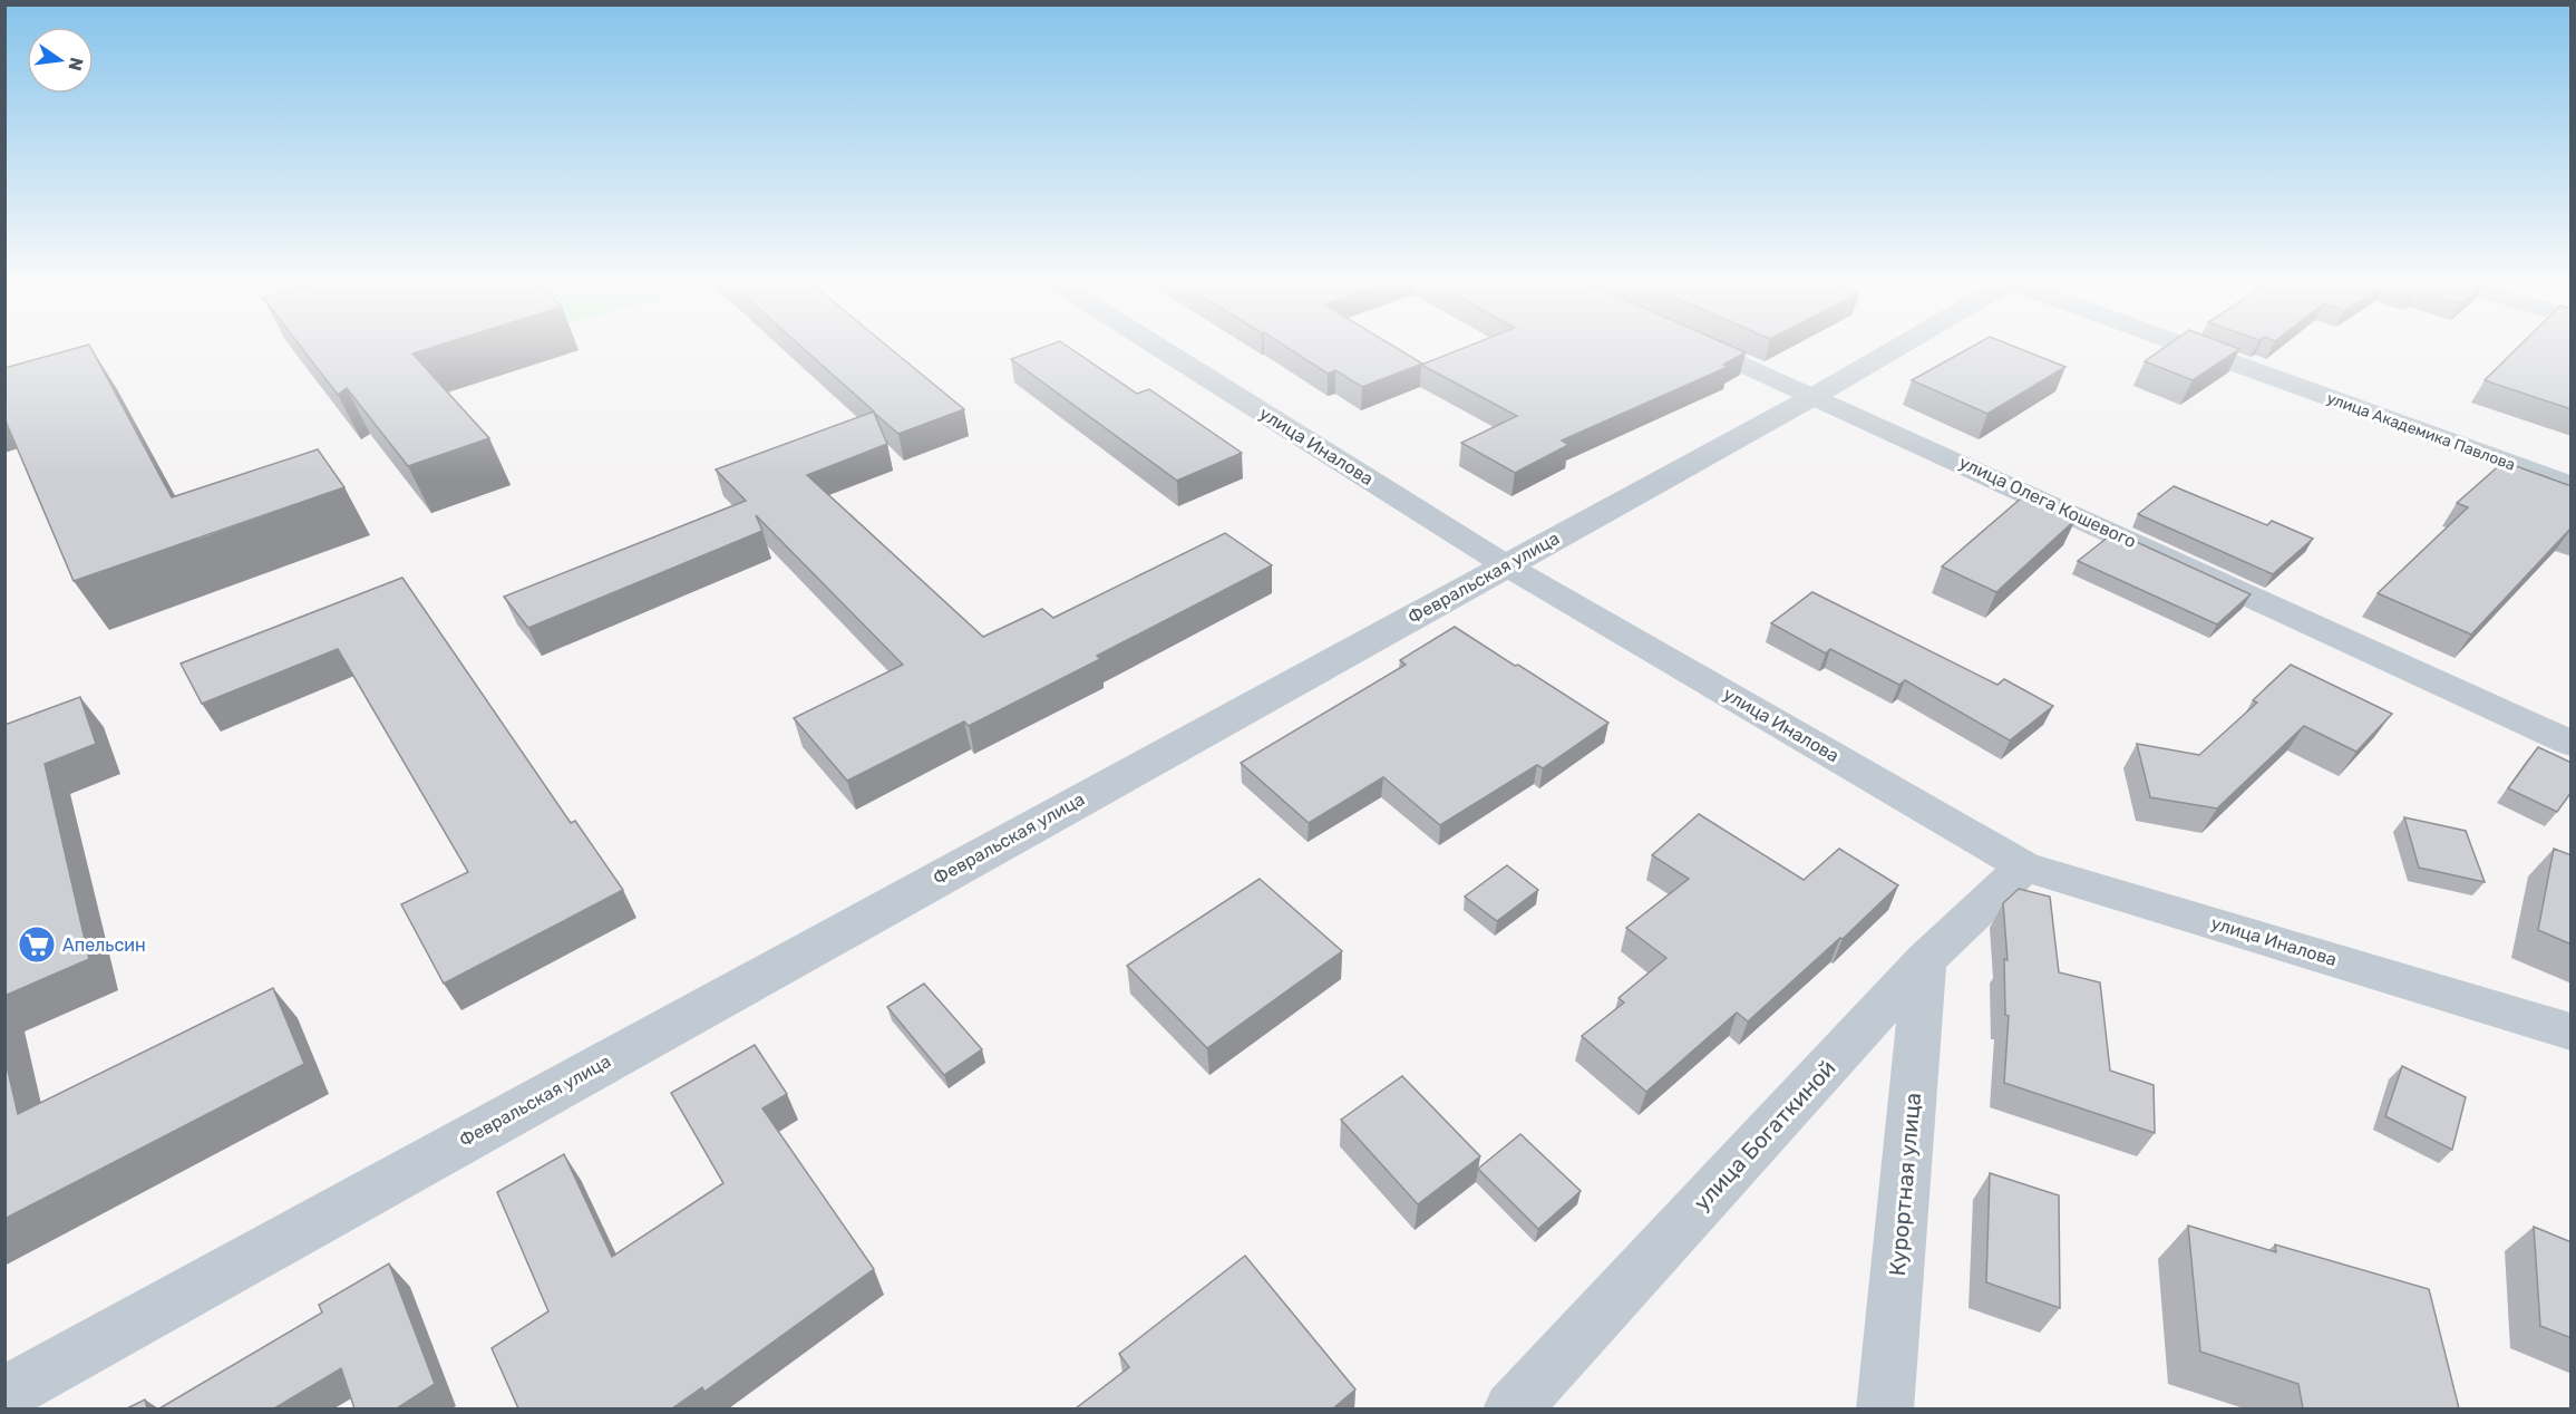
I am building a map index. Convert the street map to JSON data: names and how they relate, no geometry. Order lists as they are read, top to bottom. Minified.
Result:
{"streets":{"street":["улица Академика Павлова","улица Иналова","улица Олега Кошевого","Февральская улица","улица Богаткиной","Курортная улица"]},"crossings":[["улица Иналова","Февральская улица"],["улица Иналова","улица Богаткиной"],["улица Олега Кошевого","Февральская улица"],["улица Богаткиной","Курортная улица"]],"places":{"supermarket":["Апельсин"]},"north":"right"}
